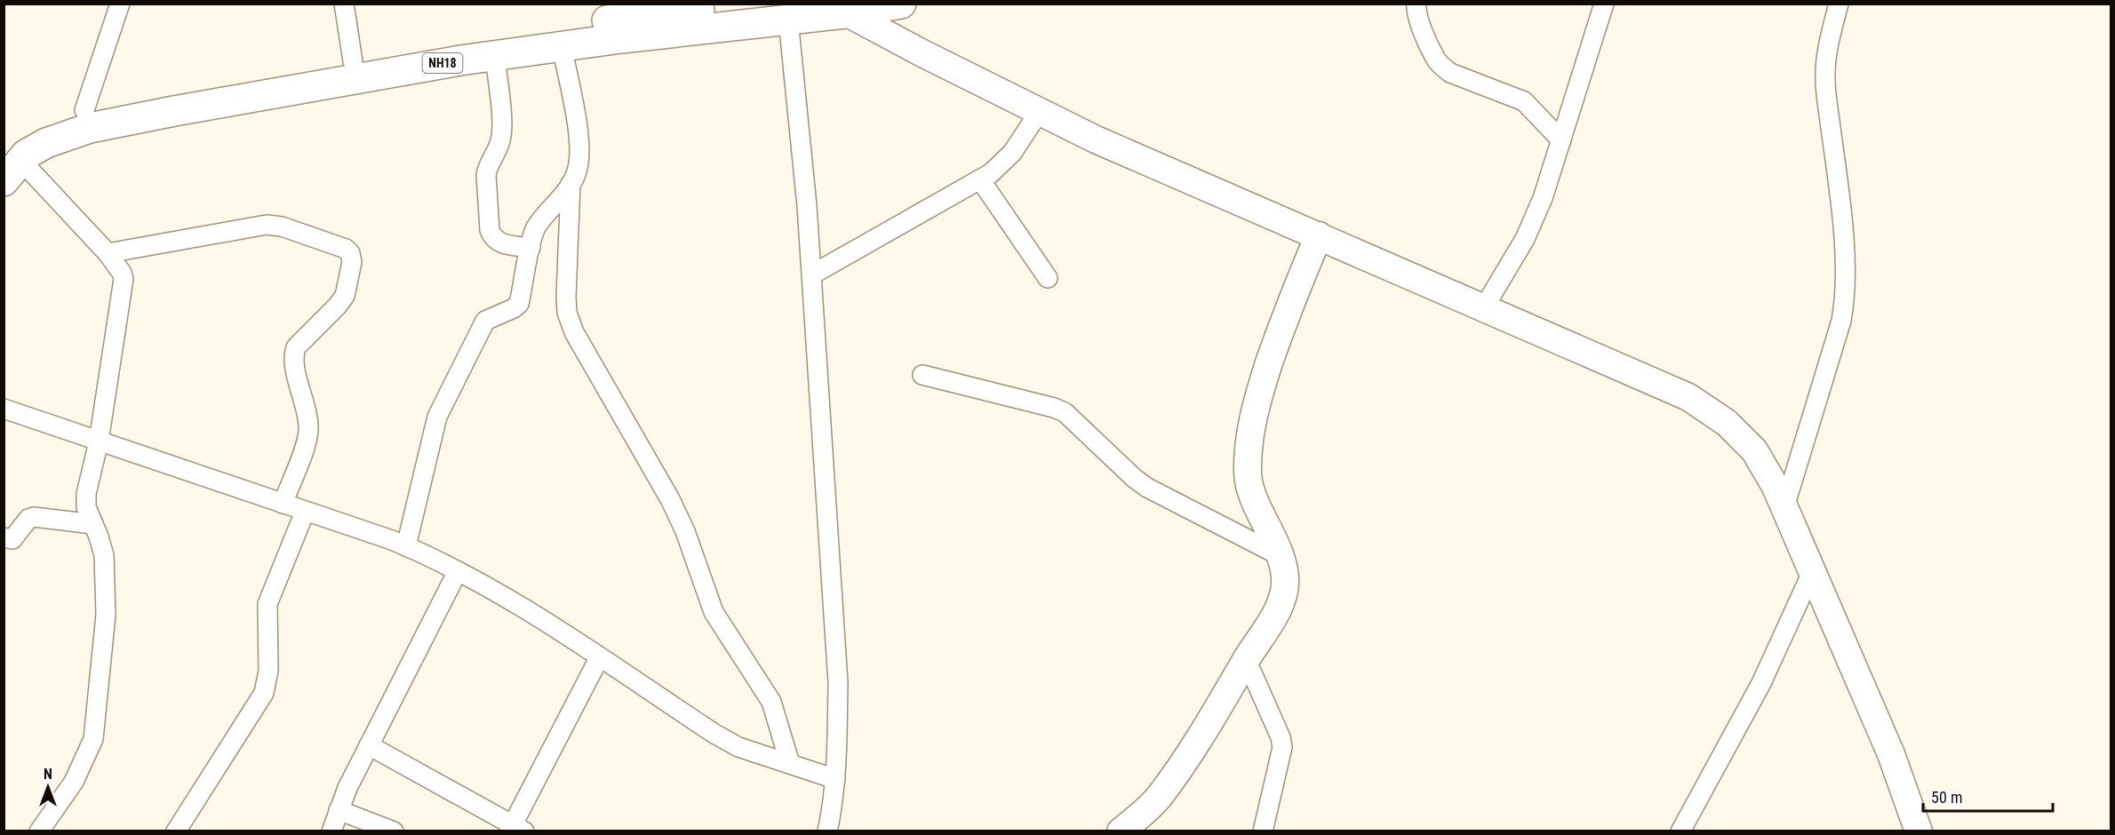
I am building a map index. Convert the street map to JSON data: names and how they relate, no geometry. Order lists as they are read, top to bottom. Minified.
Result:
{"streets":{"highway":["NH18"]},"scale_bar":"50 m","north":"top"}
